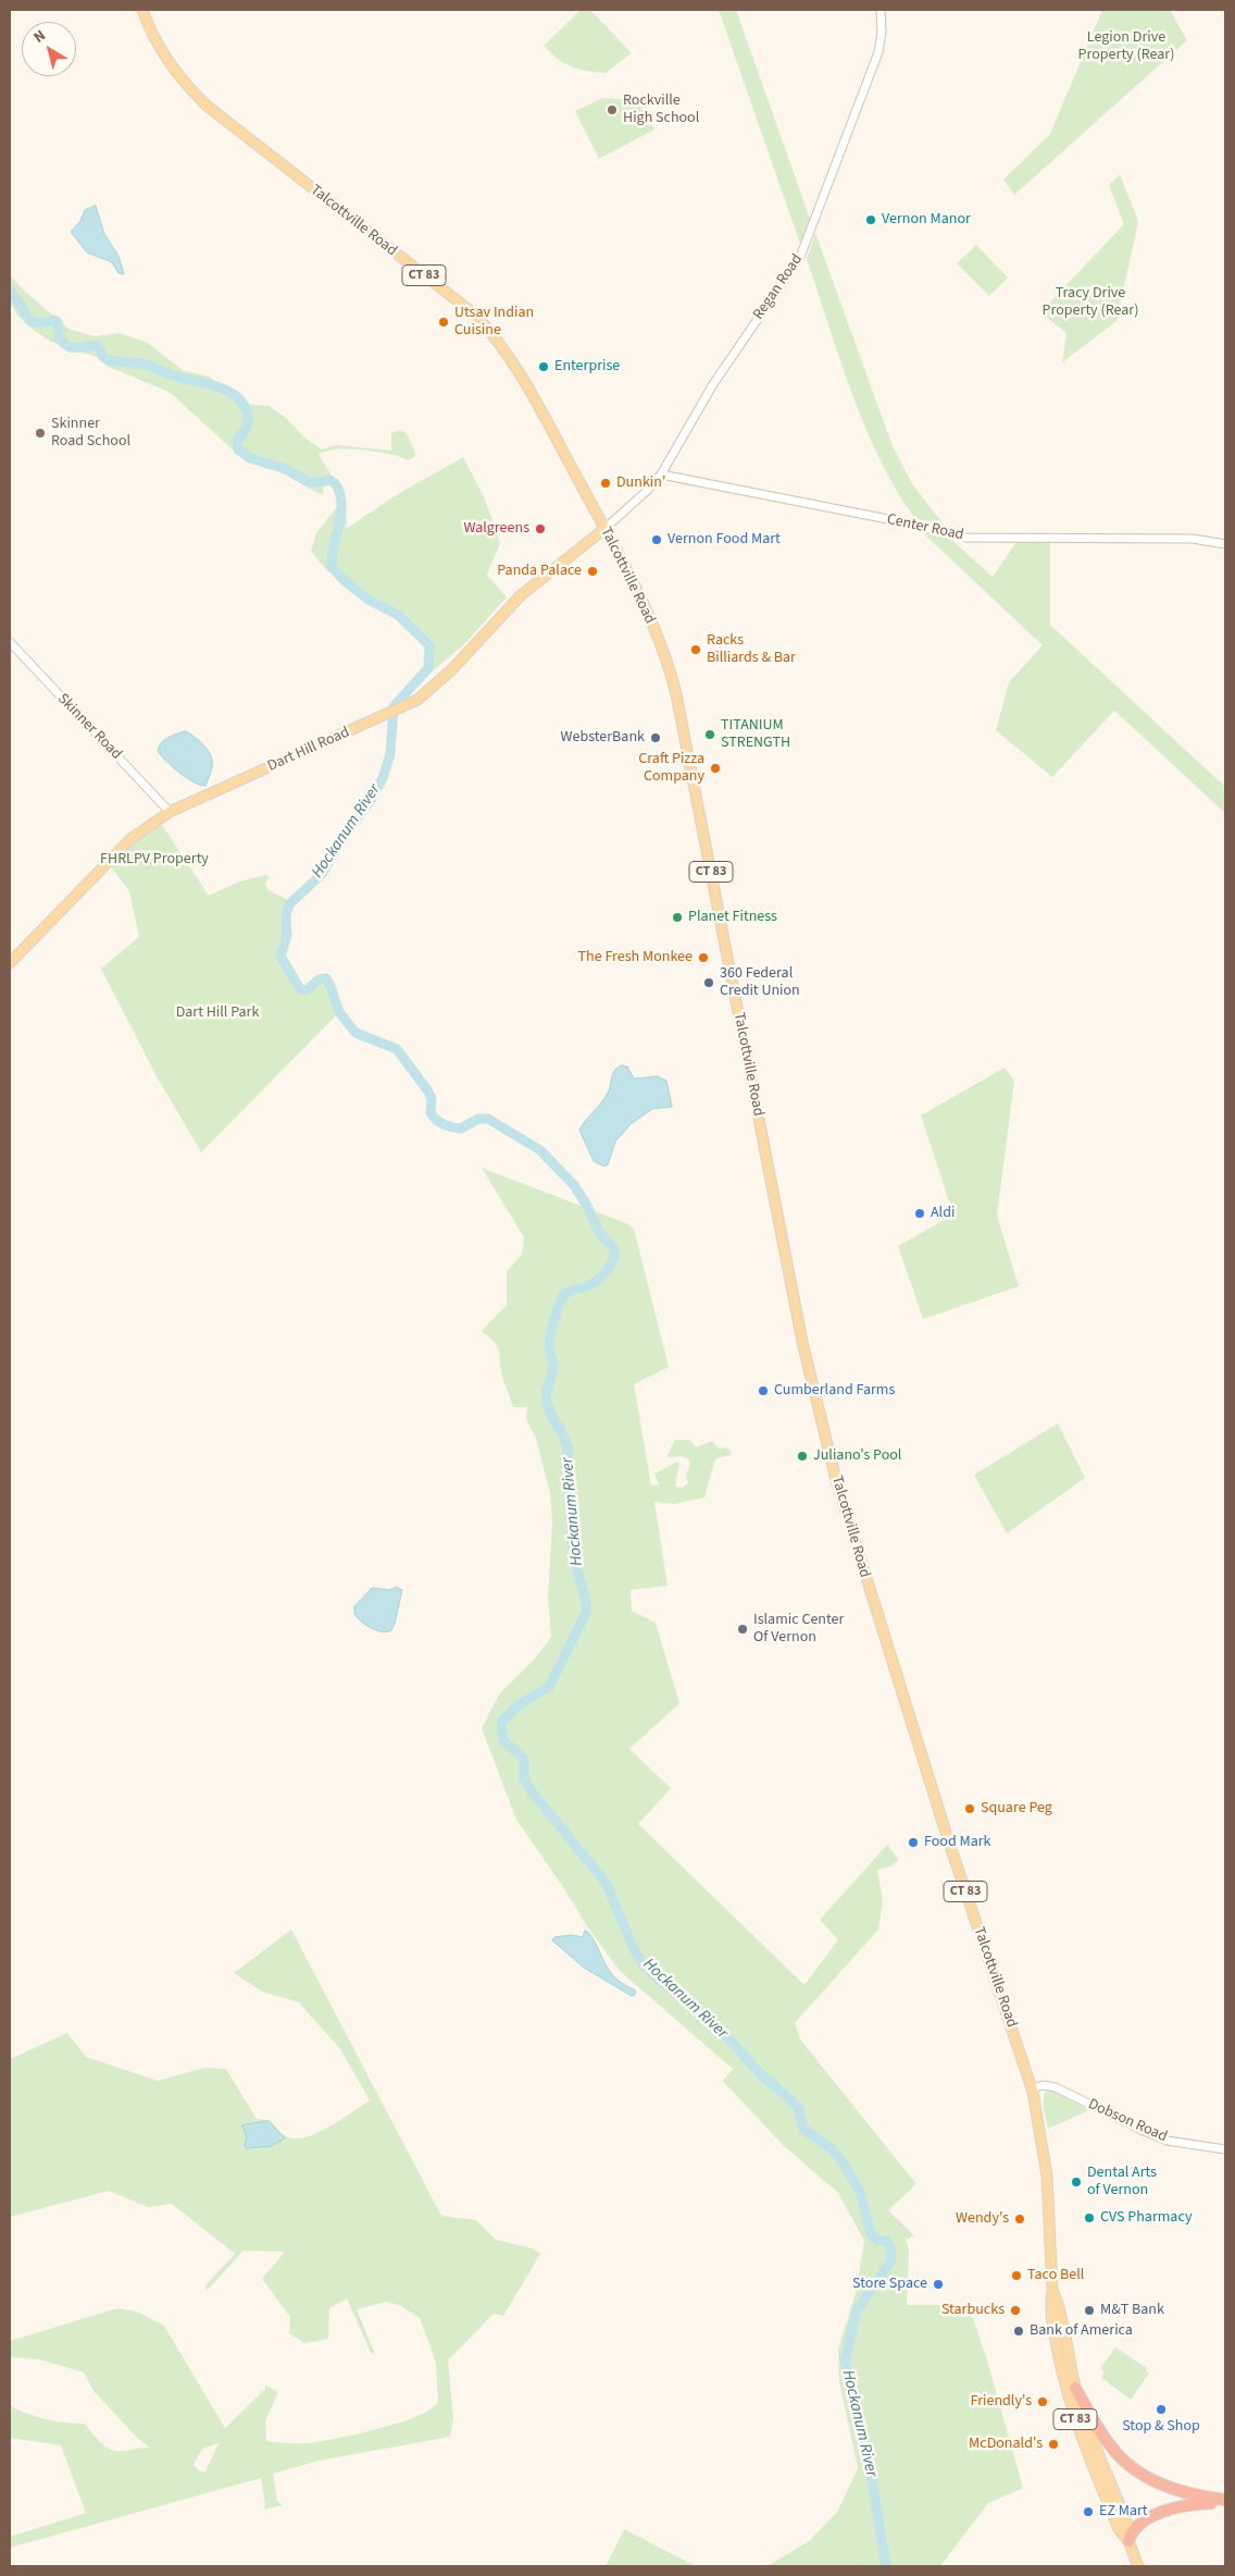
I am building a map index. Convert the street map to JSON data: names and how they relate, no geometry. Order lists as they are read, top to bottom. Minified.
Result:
{"streets":{"main road":["Talcottville Road","CT 83","Dart Hill Road"],"street":["Regan Road","Center Road","Skinner Road","Dobson Road"]},"crossings":[["Talcottville Road","Regan Road"],["Talcottville Road","Dart Hill Road"],["Talcottville Road","Dobson Road"],["Regan Road","Center Road"],["Regan Road","Dart Hill Road"],["Skinner Road","Dart Hill Road"]],"water":["Hockanum River"],"parks":["Legion Drive Property (Rear)","Tracy Drive Property (Rear)","FHRLPV Property","Dart Hill Park"],"places":["Rockville High School","Vernon Manor","Utsav Indian Cuisine","Enterprise","Skinner Road School","Dunkin'","Walgreens","Vernon Food Mart","Panda Palace","Racks Billiards & Bar","TITANIUM STRENGTH","WebsterBank","Craft Pizza Company","Planet Fitness","The Fresh Monkee","360 Federal Credit Union","Aldi","Cumberland Farms","Juliano's Pool","Islamic Center Of Vernon","Square Peg","Food Mark","Dental Arts of Vernon","CVS Pharmacy","Wendy's","Taco Bell","Store Space","Starbucks","M&T Bank","Bank of America","Friendly's","Stop & Shop","McDonald's","EZ Mart"],"north":"top left"}
